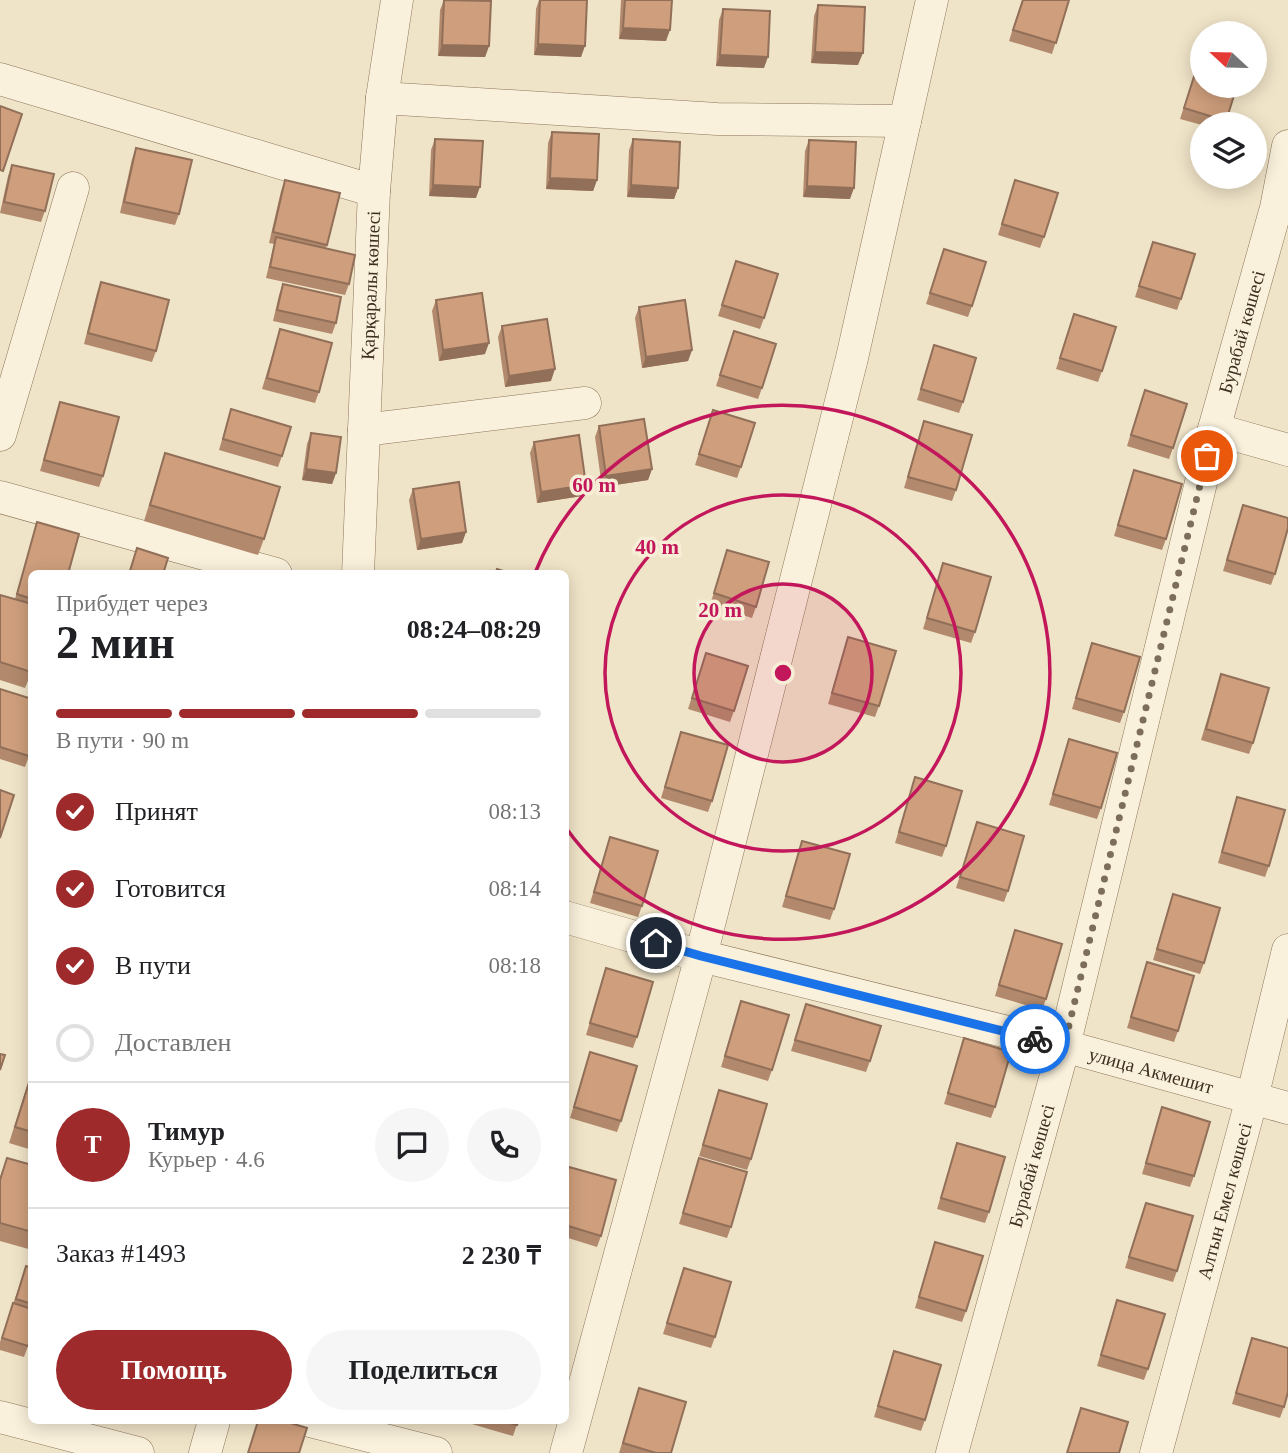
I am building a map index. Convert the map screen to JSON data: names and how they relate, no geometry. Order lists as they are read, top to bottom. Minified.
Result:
{"streets":{"street":["Қарқаралы көшесі","Бурабай көшесі","улица Акмешит","Алтын Емел көшесі"]},"crossings":[["Бурабай көшесі","улица Акмешит"],["улица Акмешит","Алтын Емел көшесі"]],"north":"left","page":{"heading":["2 мин","Прибудет через","08:24–08:29"],"panel":["Тимур","Курьер · 4.6","Заказ #1493","2 230 ₸"],"bar":"В пути · 90 m","list":[["Принят","08:13"],["Готовится","08:14"],["В пути","08:18"],"Доставлен"],"round":"Т","buttons":["Помощь","Поделиться"]},"rings":["60 m","40 m","20 m"]}
